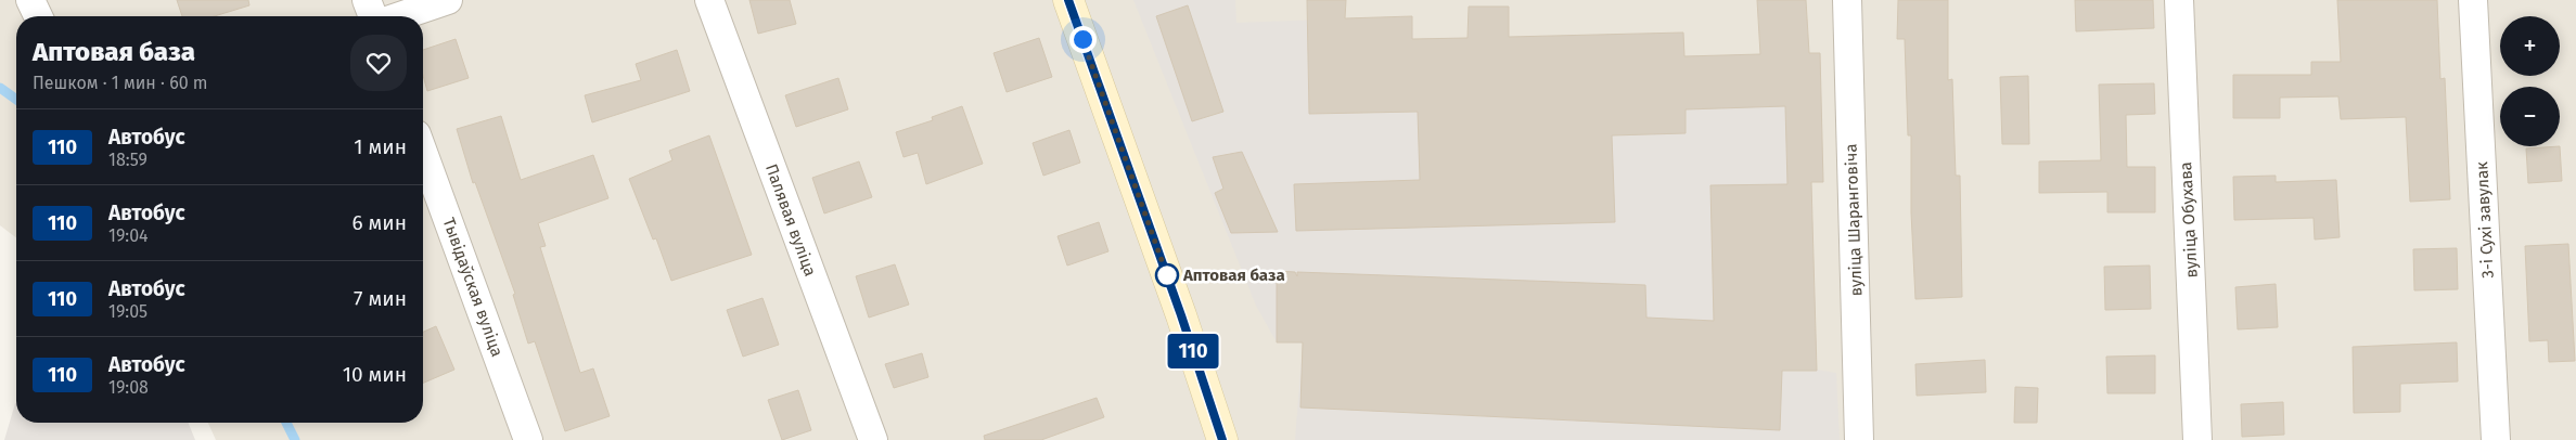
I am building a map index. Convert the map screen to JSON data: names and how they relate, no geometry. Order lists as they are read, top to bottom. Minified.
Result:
{"streets":{"street":["Палявая вуліца","вуліца Шаранговіча","вуліца Обухава","3-і Сухі завулак","Тывідаўская вуліца"]},"places":["Аптовая база"],"lines":["bus line 110"],"page":{"on_map":"110","map_buttons":["+","−"],"heading":["Аптовая база","Пешком · 1 мин · 60 m"],"list":[{"mark":"110","name":"Автобус","note":"18:59","value":"1 мин"},{"mark":"110","name":"Автобус","note":"19:04","value":"6 мин"},{"mark":"110","name":"Автобус","note":"19:05","value":"7 мин"},{"mark":"110","name":"Автобус","note":"19:08","value":"10 мин"}]}}
